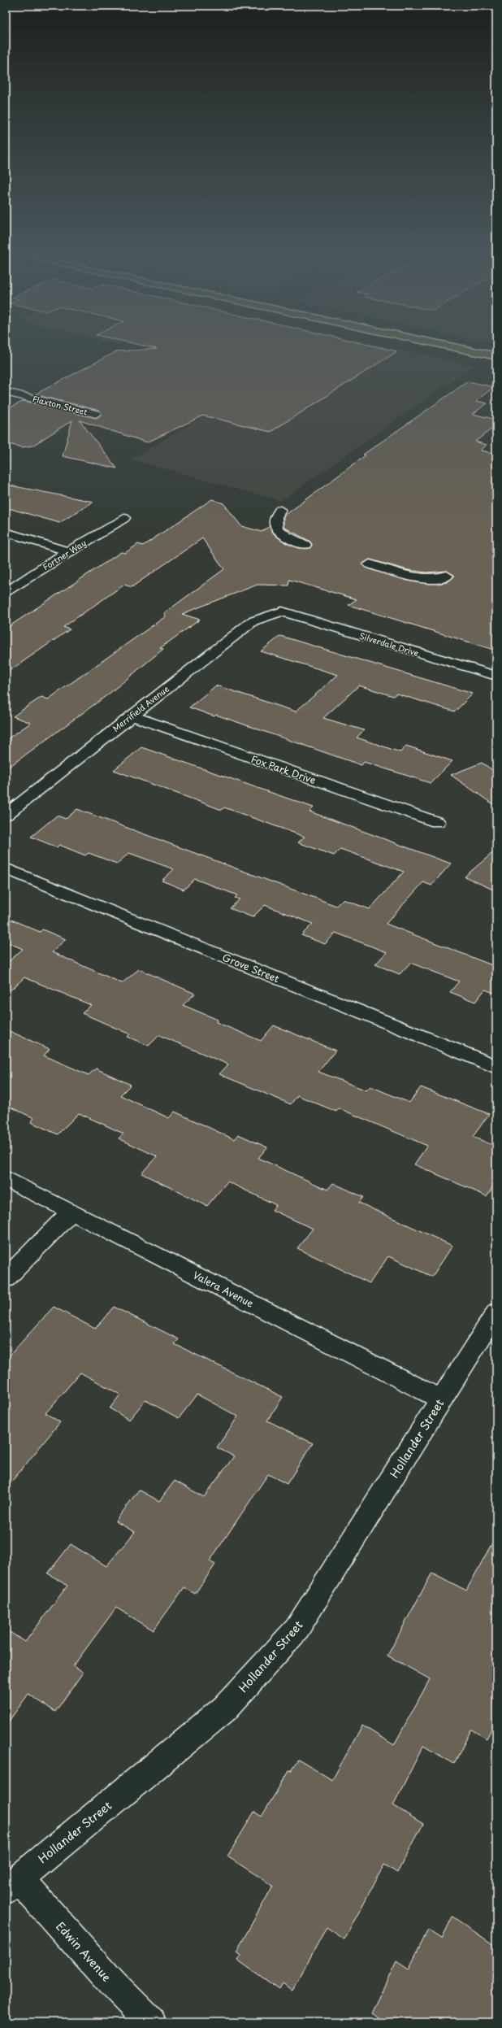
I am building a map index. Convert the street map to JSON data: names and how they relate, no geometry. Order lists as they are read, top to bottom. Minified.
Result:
{"streets":{"street":["Flaxton Street","Fortner Way","Silverdale Drive","Merrifield Avenue","Fox Park Drive","Grove Street","Valera Avenue","Hollander Street","Edwin Avenue"]},"crossings":[["Silverdale Drive","Merrifield Avenue"],["Merrifield Avenue","Fox Park Drive"],["Valera Avenue","Hollander Street"],["Hollander Street","Edwin Avenue"]]}
